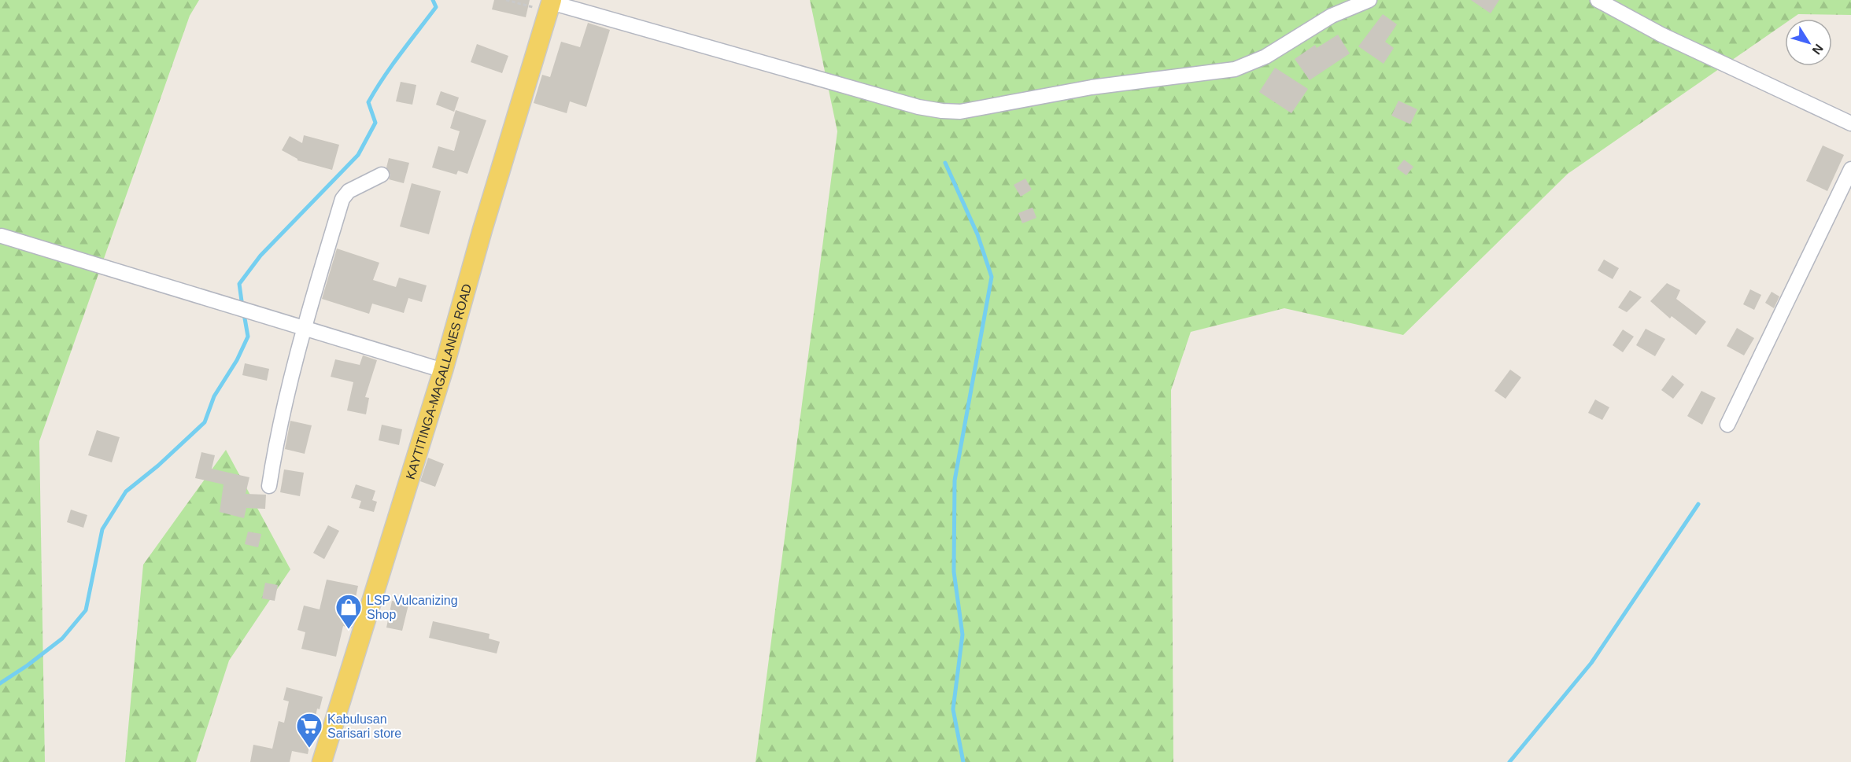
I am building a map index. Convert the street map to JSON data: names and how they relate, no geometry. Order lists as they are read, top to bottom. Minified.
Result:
{"streets":{"main road":["KAYTITINGA-MAGALLANES ROAD"]},"places":{"shop":["LSP Vulcanizing Shop"],"supermarket":["Kabulusan Sarisari store"]},"north":"bottom right"}
